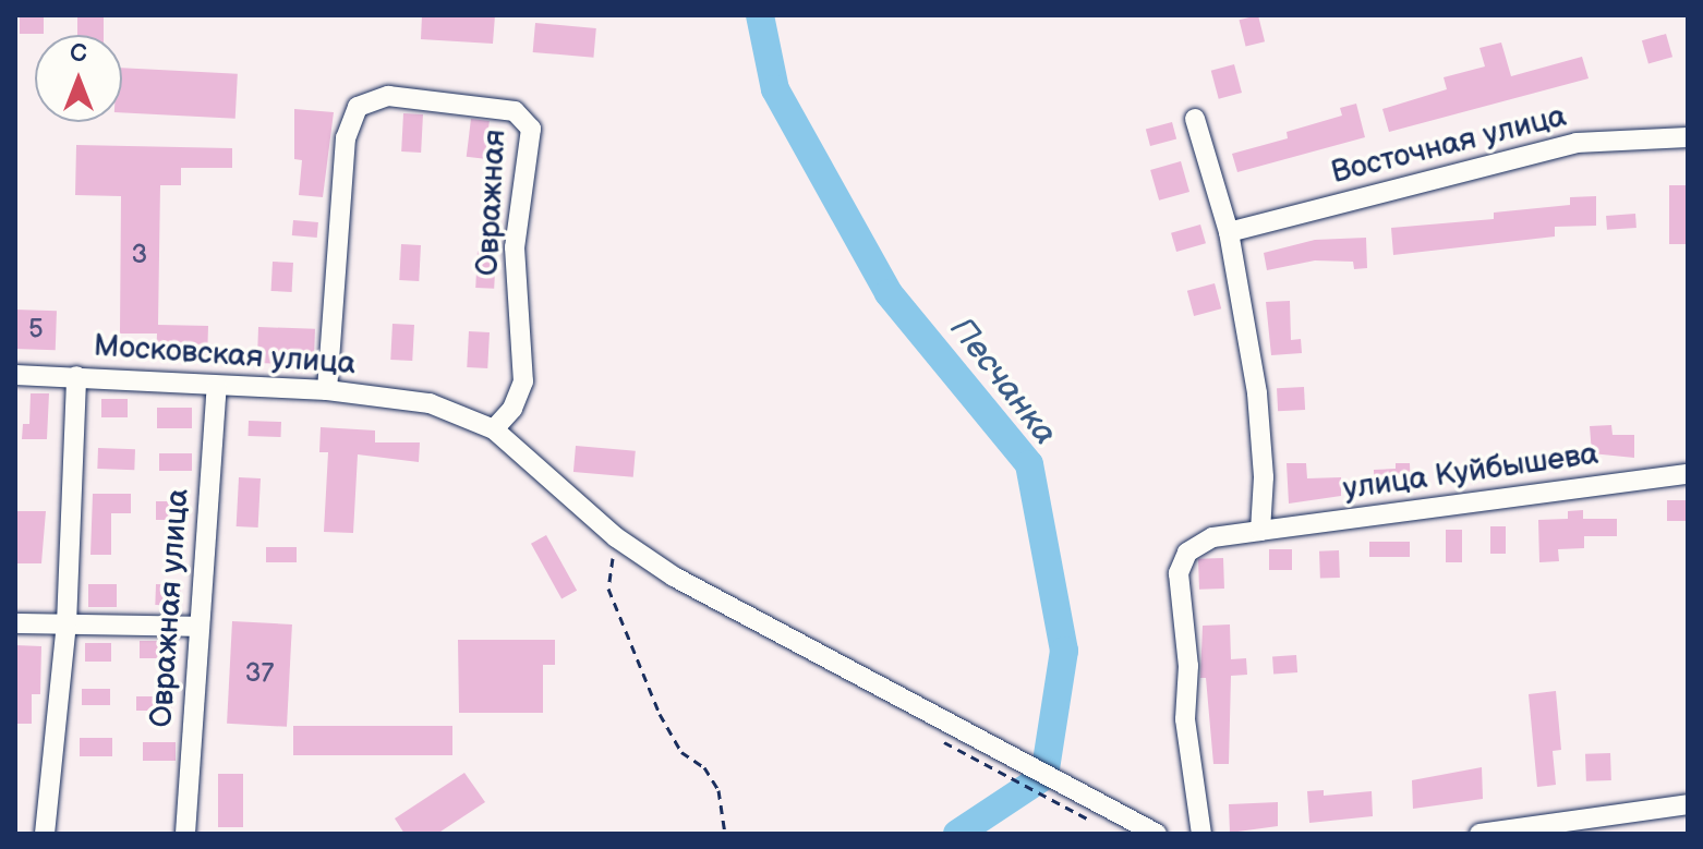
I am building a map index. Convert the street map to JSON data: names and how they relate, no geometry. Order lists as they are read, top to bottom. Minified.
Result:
{"streets":{"street":["Восточная улица","Овражная","Московская улица","улица Куйбышева","Овражная улица"]},"crossings":[["Овражная","Московская улица"],["Московская улица","Овражная улица"]],"water":["Песчанка"],"house_numbers":["3","5","37"],"north":"top"}
